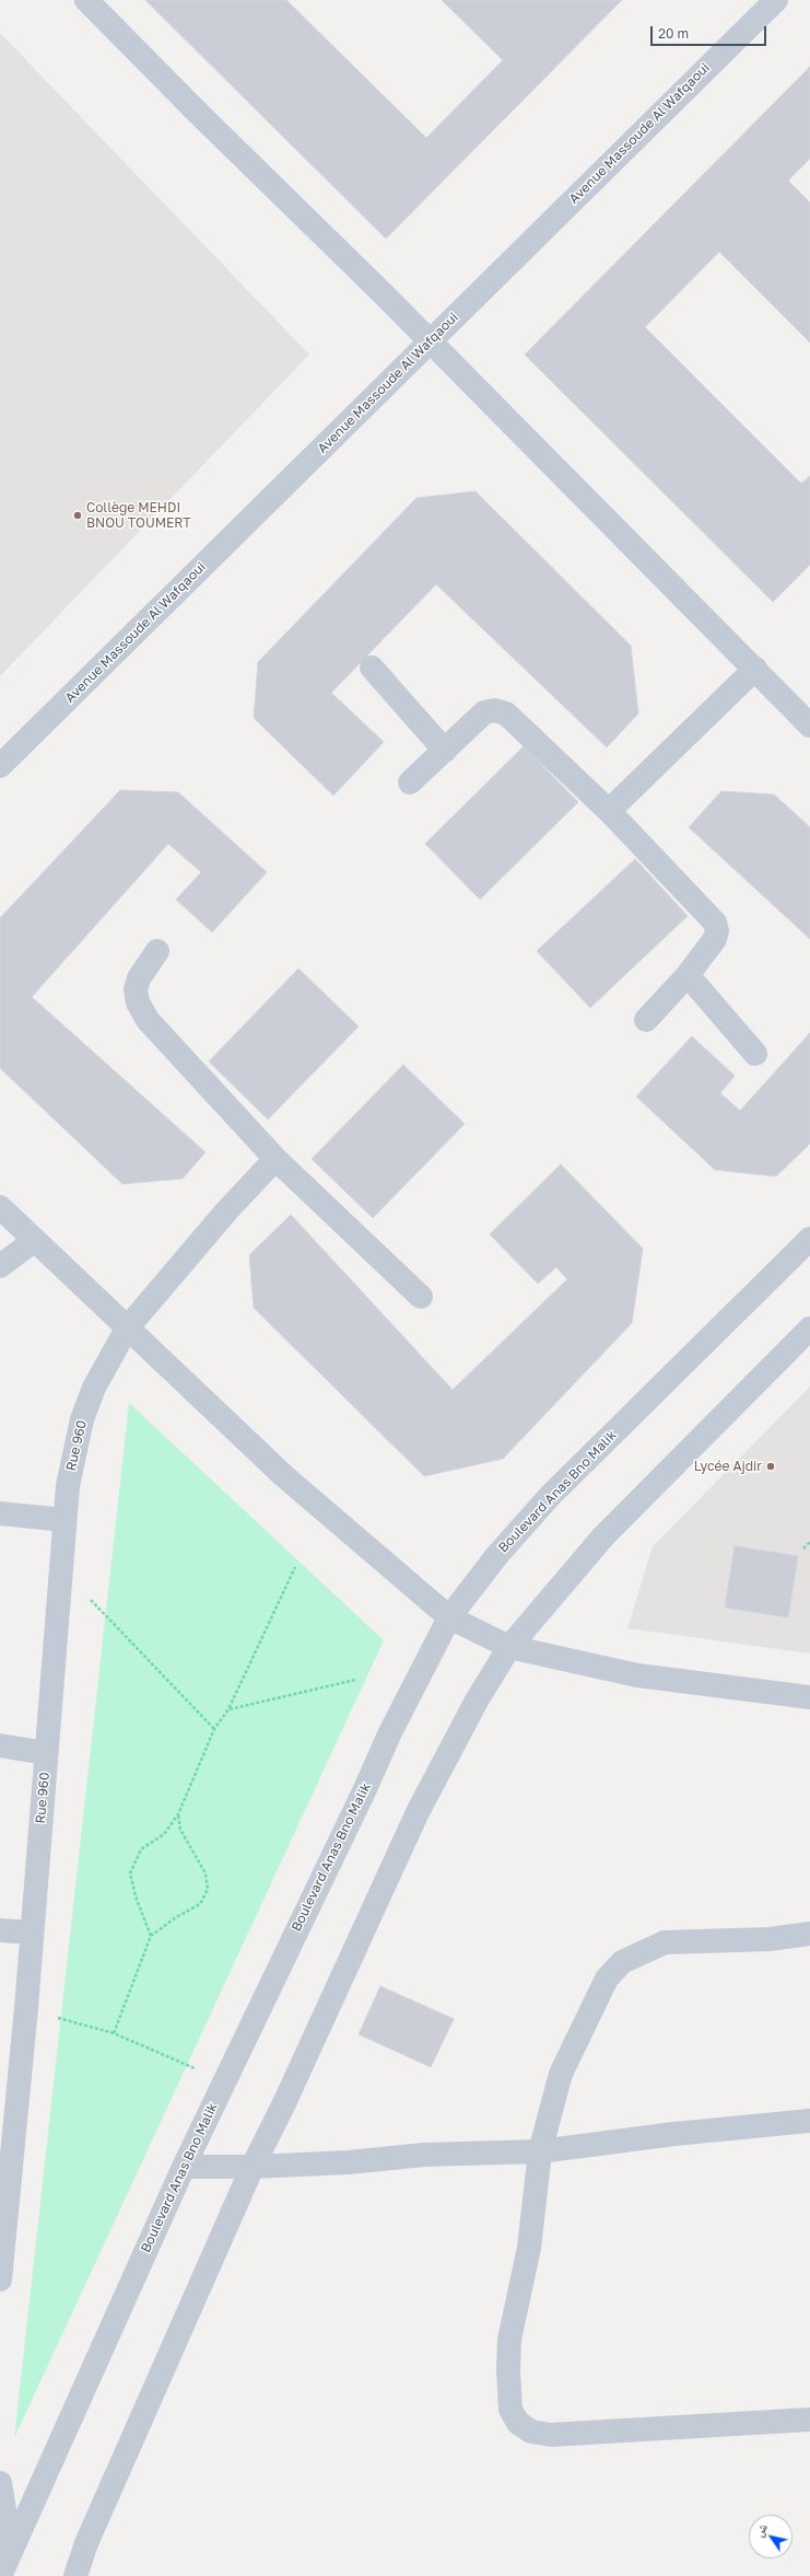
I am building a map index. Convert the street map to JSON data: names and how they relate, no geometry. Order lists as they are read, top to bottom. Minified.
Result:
{"streets":{"street":["Avenue Massoude Al Wafqaoui","Rue 960","Boulevard Anas Bno Malik"]},"places":["Collège MEHDI BNOU TOUMERT","Lycée Ajdir"],"scale_bar":"20 m","north":"top left"}
